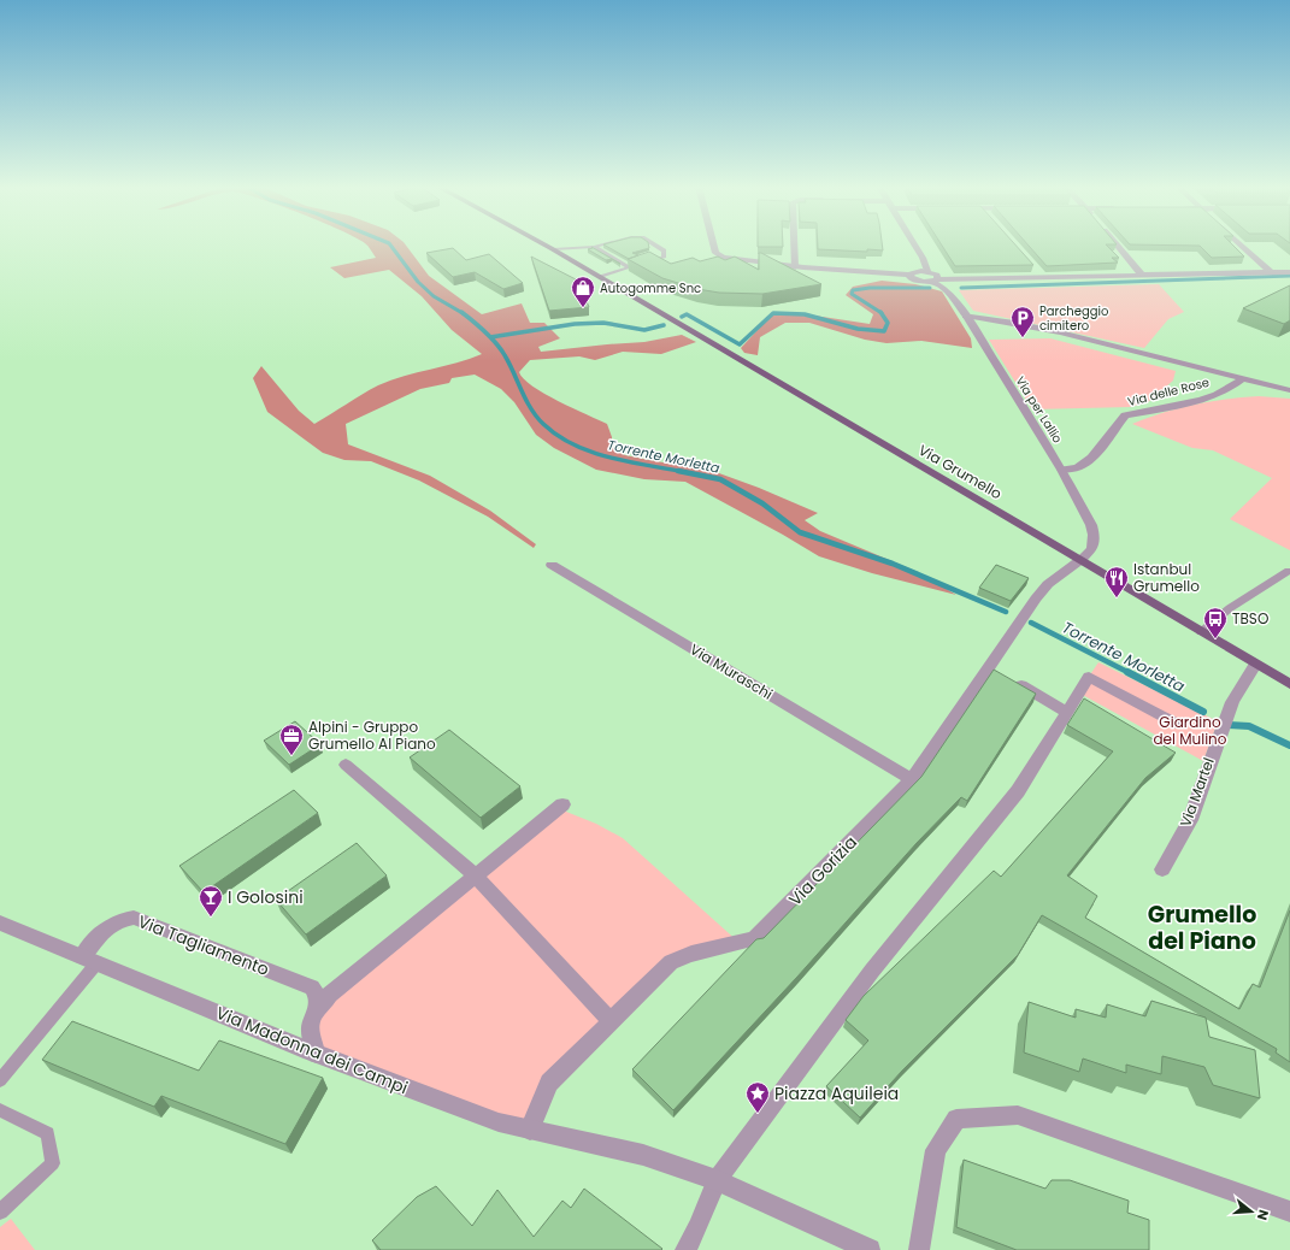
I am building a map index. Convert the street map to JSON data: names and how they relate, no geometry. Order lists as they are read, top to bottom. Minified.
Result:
{"streets":{"main road":["Via Grumello"],"street":["Via delle Rose","Via per Lallio","Via Muraschi","Via Martel","Via Gorizia","Via Tagliamento","Via Madonna dei Campi"]},"crossings":[["Via delle Rose","Via per Lallio"],["Via per Lallio","Via Grumello"],["Via per Lallio","Via Gorizia"],["Via Grumello","Via Martel"],["Via Grumello","Via Gorizia"],["Via Muraschi","Via Gorizia"],["Via Gorizia","Via Madonna dei Campi"],["Via Tagliamento","Via Madonna dei Campi"]],"districts":["Grumello del Piano"],"water":["Torrente Morletta"],"parks":["Giardino del Mulino"],"places":{"shop":["Autogomme Snc"],"parking":["Parcheggio cimitero"],"restaurant":["Istanbul Grumello"],"bus stop":["TBSO"],"office":["Alpini - Gruppo Grumello Al Piano"],"bar":["I Golosini"],"place":["Piazza Aquileia"]},"north":"right"}
